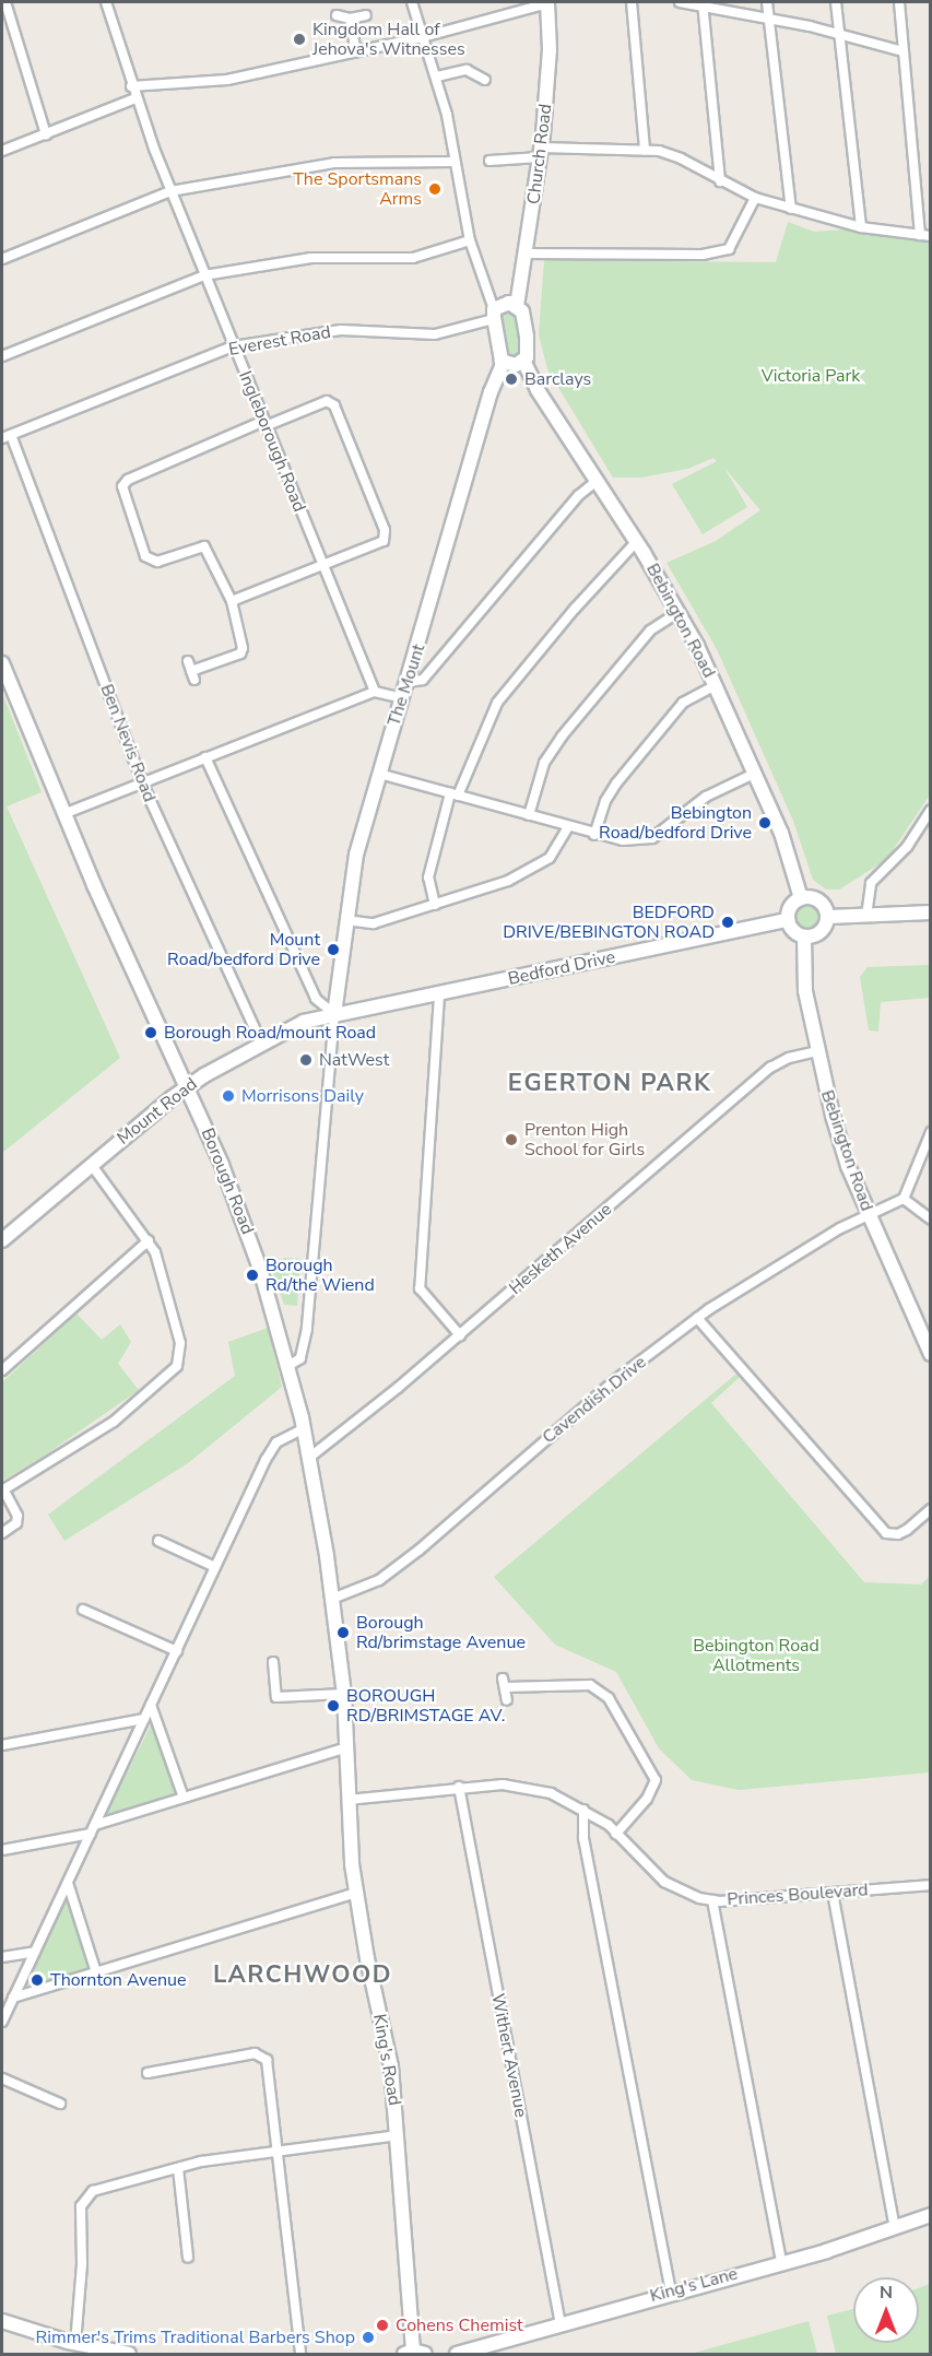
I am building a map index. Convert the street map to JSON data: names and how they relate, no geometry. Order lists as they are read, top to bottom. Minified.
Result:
{"streets":{"street":["Church Road","Everest Road","Ingleborough Road","Bebington Road","The Mount","Ben Nevis Road","Bedford Drive","Mount Road","Borough Road","Hesketh Avenue","Cavendish Drive","Princes Boulevard","Withert Avenue","King's Road","King's Lane"]},"crossings":[["Everest Road","Ingleborough Road"],["Everest Road","Ben Nevis Road"],["Bebington Road","Bedford Drive"],["Bebington Road","Hesketh Avenue"],["Bebington Road","Cavendish Drive"],["The Mount","Bedford Drive"],["The Mount","Mount Road"],["Ben Nevis Road","Mount Road"],["Bedford Drive","Mount Road"],["Mount Road","Borough Road"],["Borough Road","Hesketh Avenue"],["Borough Road","Cavendish Drive"],["Borough Road","King's Road"],["Princes Boulevard","Withert Avenue"],["Princes Boulevard","King's Road"],["Withert Avenue","King's Lane"]],"districts":["EGERTON PARK","LARCHWOOD"],"parks":["Victoria Park","Bebington Road Allotments"],"places":["Kingdom Hall of Jehova's Witnesses","The Sportsmans Arms","Barclays","Bebington Road/bedford Drive","BEDFORD DRIVE/BEBINGTON ROAD","Mount Road/bedford Drive","Borough Road/mount Road","NatWest","Morrisons Daily","Prenton High School for Girls","Borough Rd/the Wiend","Borough Rd/brimstage Avenue","BOROUGH RD/BRIMSTAGE AV.","Thornton Avenue","Cohens Chemist","Rimmer's Trims Traditional Barbers Shop"],"north":"top"}
